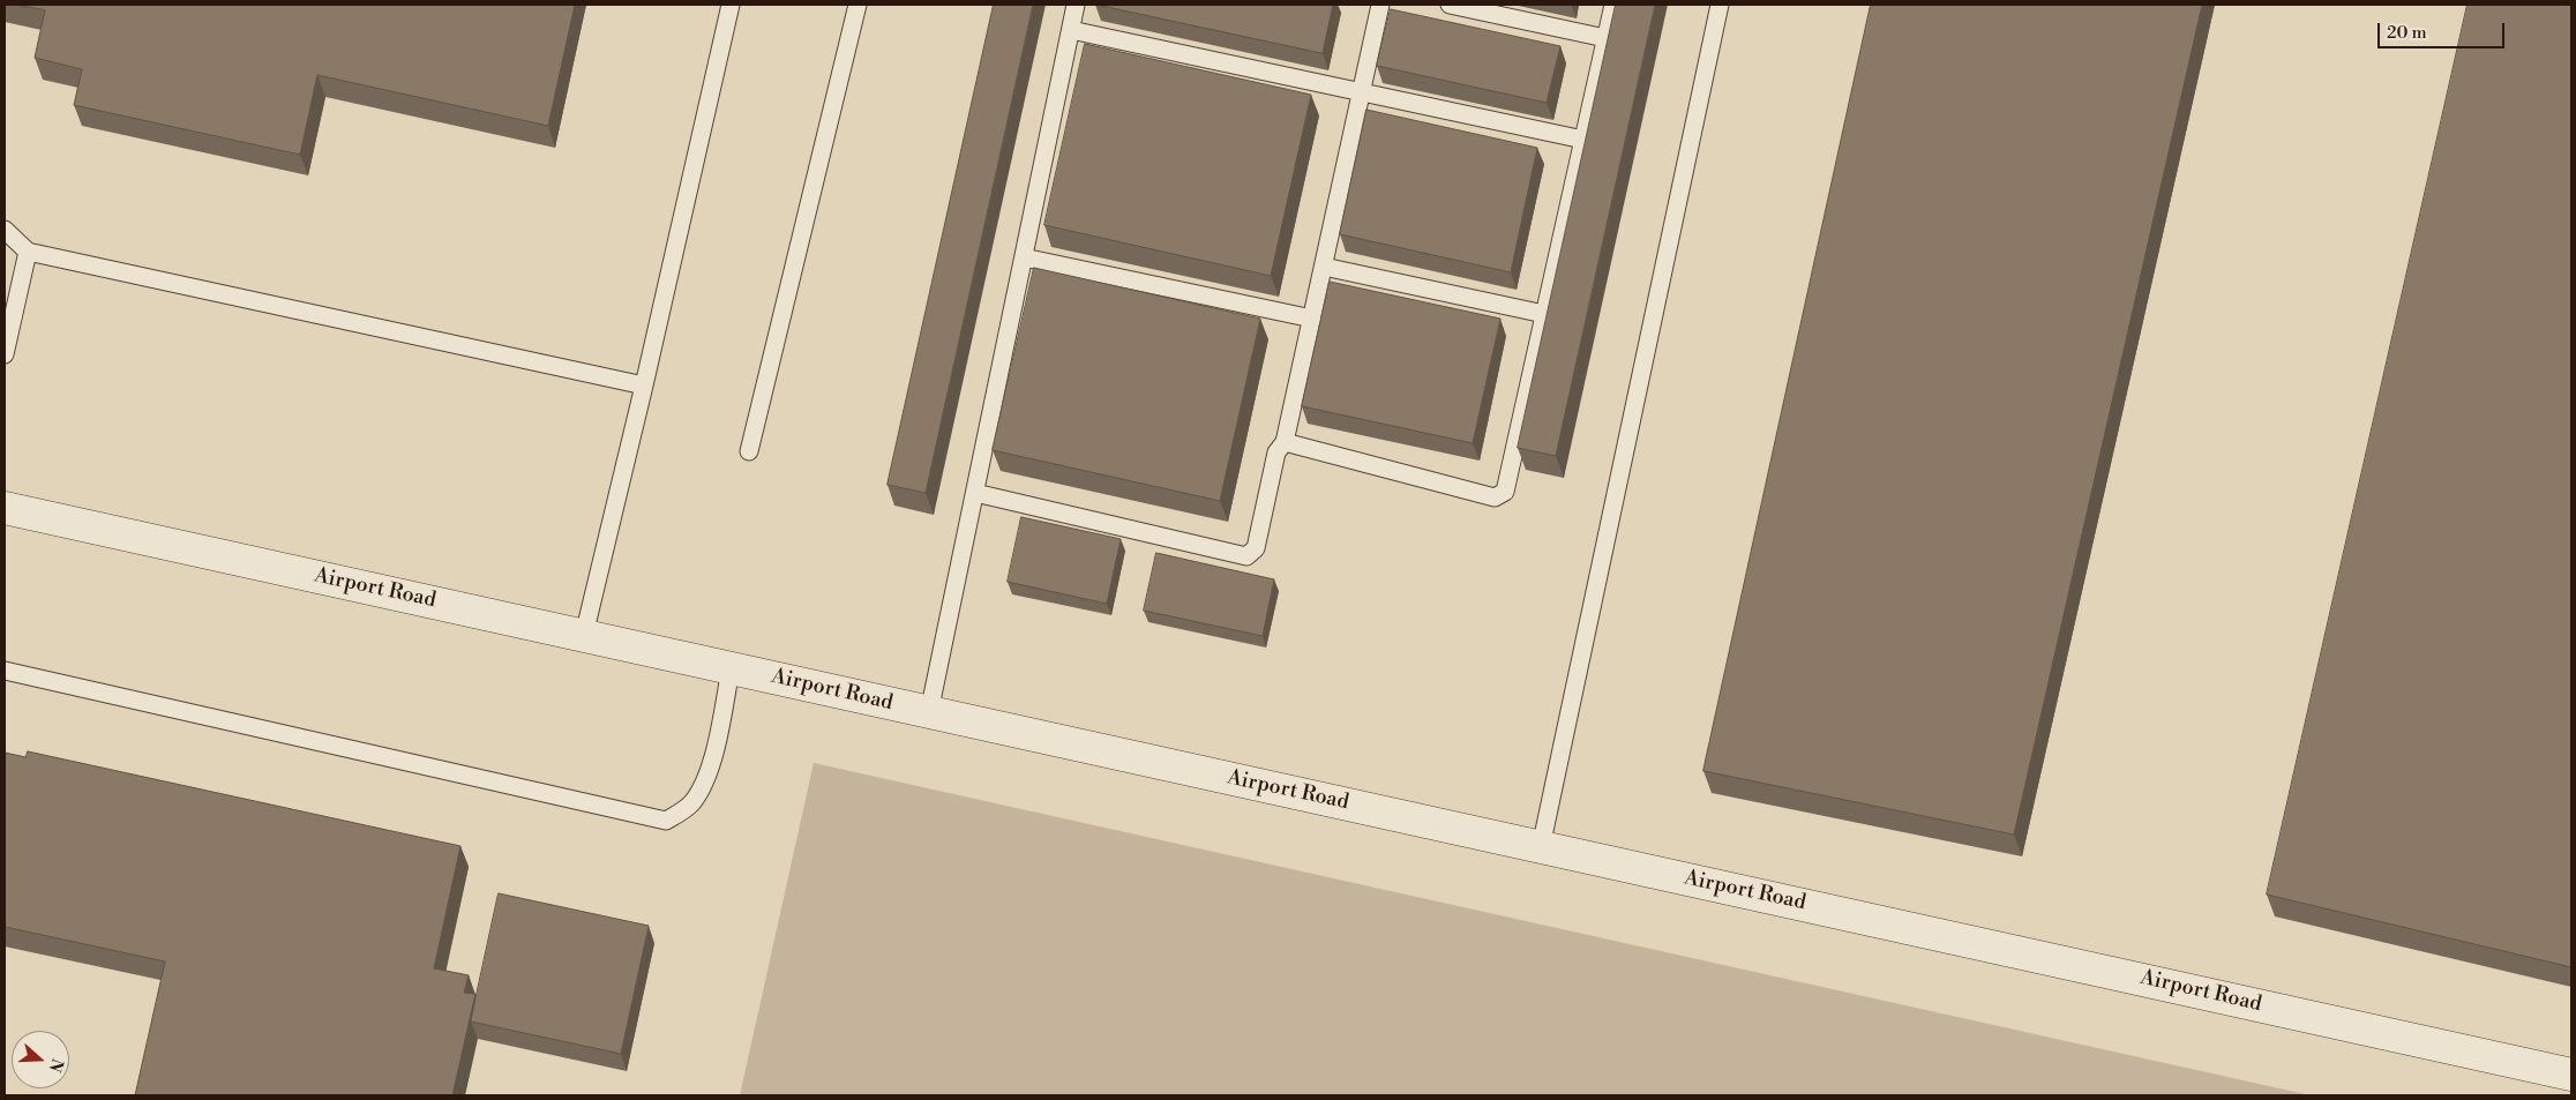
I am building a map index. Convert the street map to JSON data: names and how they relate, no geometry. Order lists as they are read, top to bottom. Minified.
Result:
{"streets":{"street":["Airport Road"]},"scale_bar":"20 m","north":"right"}
